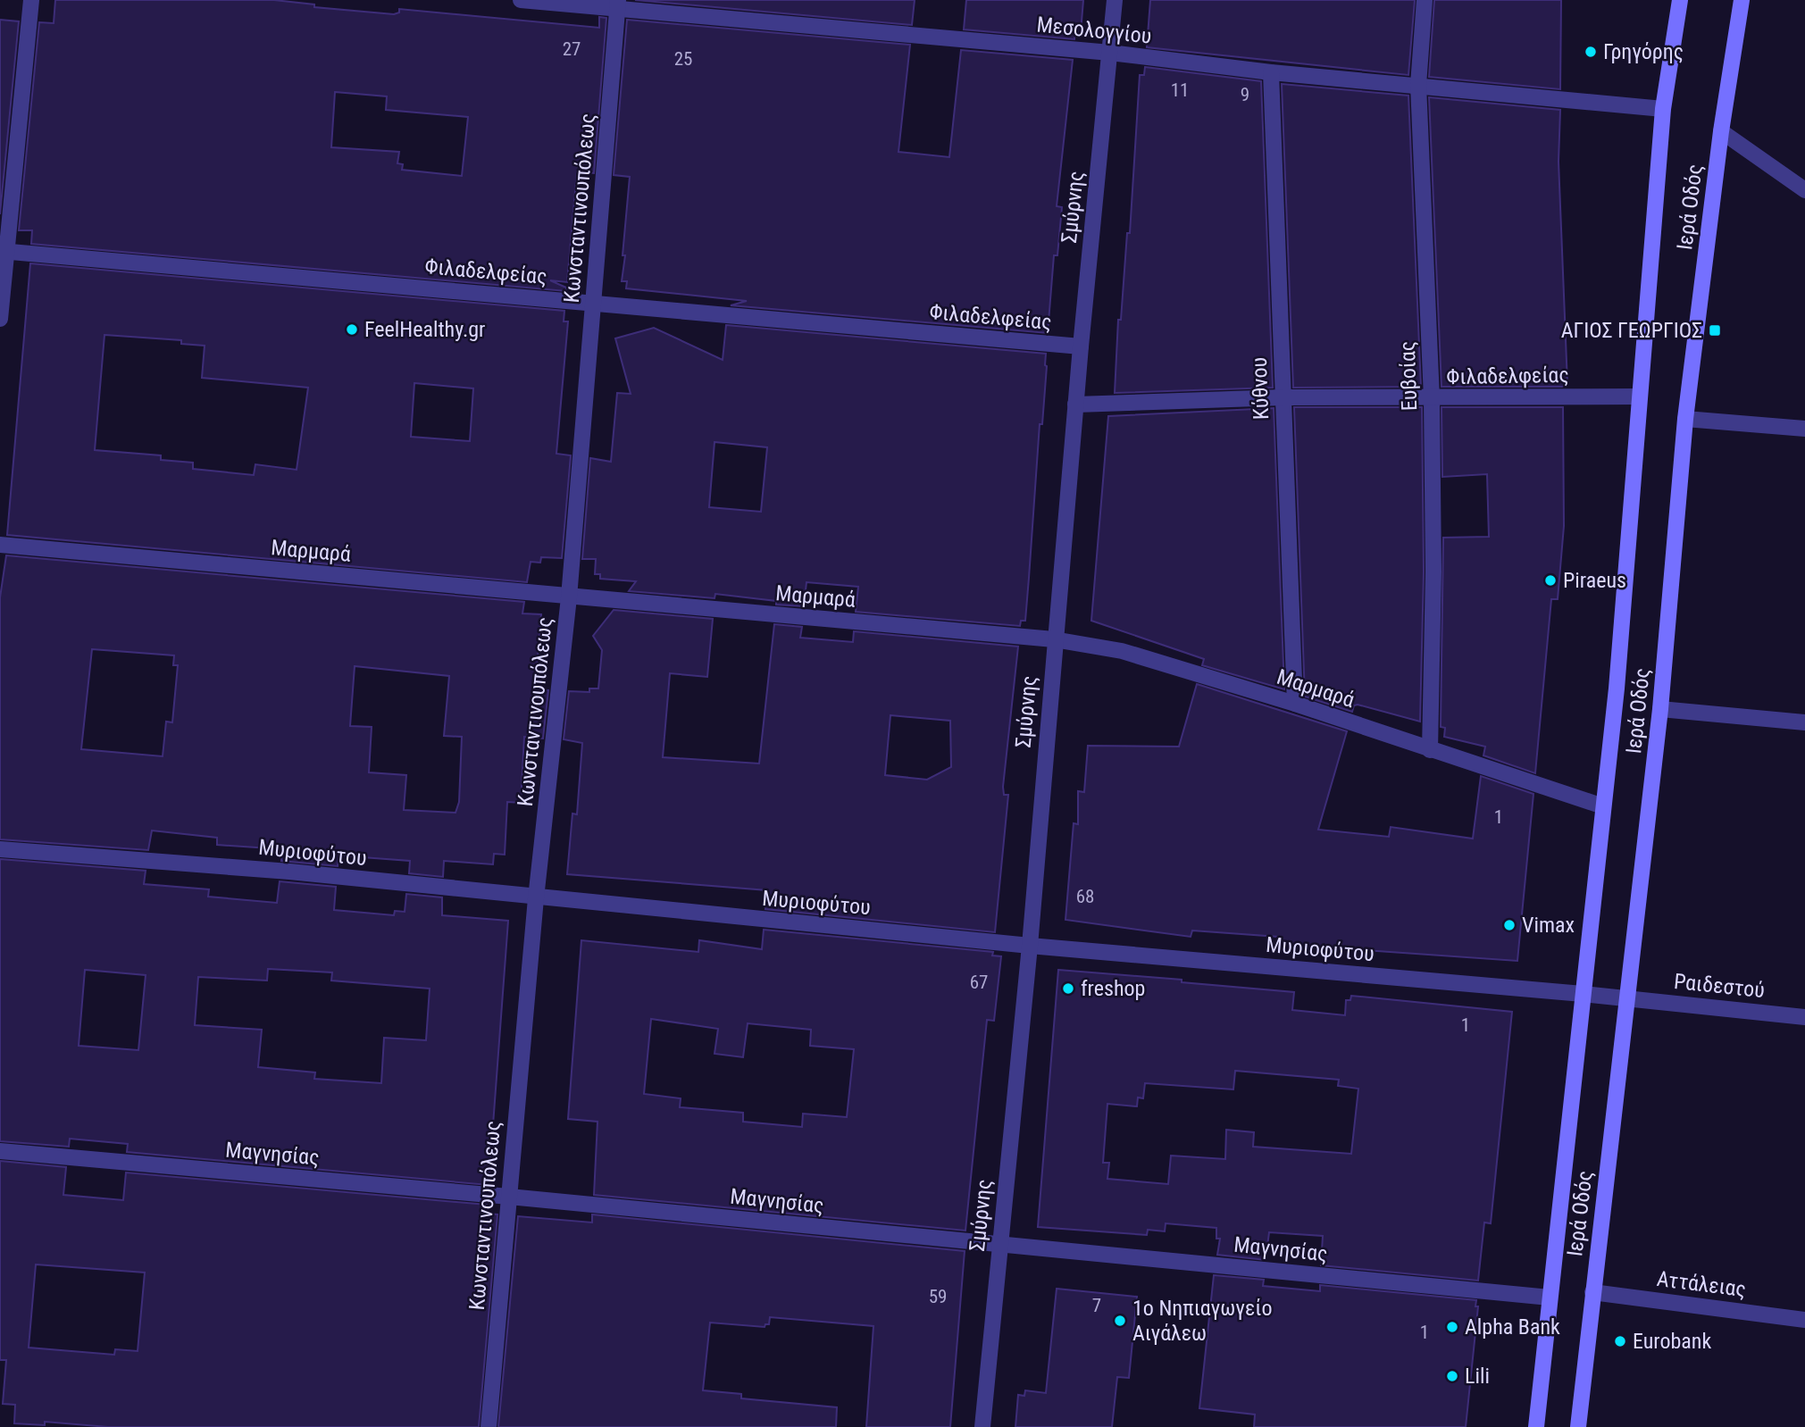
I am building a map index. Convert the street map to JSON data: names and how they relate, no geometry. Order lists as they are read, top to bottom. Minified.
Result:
{"streets":{"main road":["Ιερά Οδός"],"street":["Μεσολογγίου","Σμύρνης","Κωνσταντινουπόλεως","Φιλαδελφείας","Ευβοίας","Κύθνου","Μαρμαρά","Μυριοφύτου","Ραιδεστού","Μαγνησίας","Αττάλειας"]},"crossings":[["Μεσολογγίου","Σμύρνης"],["Μεσολογγίου","Ιερά Οδός"],["Μεσολογγίου","Κωνσταντινουπόλεως"],["Μεσολογγίου","Ευβοίας"],["Μεσολογγίου","Κύθνου"],["Σμύρνης","Φιλαδελφείας"],["Σμύρνης","Μαρμαρά"],["Σμύρνης","Μυριοφύτου"],["Σμύρνης","Μαγνησίας"],["Ιερά Οδός","Φιλαδελφείας"],["Ιερά Οδός","Μαρμαρά"],["Ιερά Οδός","Μυριοφύτου"],["Ιερά Οδός","Ραιδεστού"],["Ιερά Οδός","Μαγνησίας"],["Ιερά Οδός","Αττάλειας"],["Κωνσταντινουπόλεως","Φιλαδελφείας"],["Κωνσταντινουπόλεως","Μαρμαρά"],["Κωνσταντινουπόλεως","Μυριοφύτου"],["Κωνσταντινουπόλεως","Μαγνησίας"],["Φιλαδελφείας","Ευβοίας"],["Φιλαδελφείας","Κύθνου"],["Ευβοίας","Μαρμαρά"],["Κύθνου","Μαρμαρά"],["Μυριοφύτου","Ραιδεστού"]],"places":{"other":["Γρηγόρης","FeelHealthy.gr","Piraeus","Vimax","freshop","1ο Νηπιαγωγείο Αιγάλεω","Alpha Bank","Eurobank","Lili"],"transit":["ΑΓΙΟΣ ΓΕΩΡΓΙΟΣ"]},"house_numbers":["27","25","11","9","1","68","67","1","59","7","1"]}
